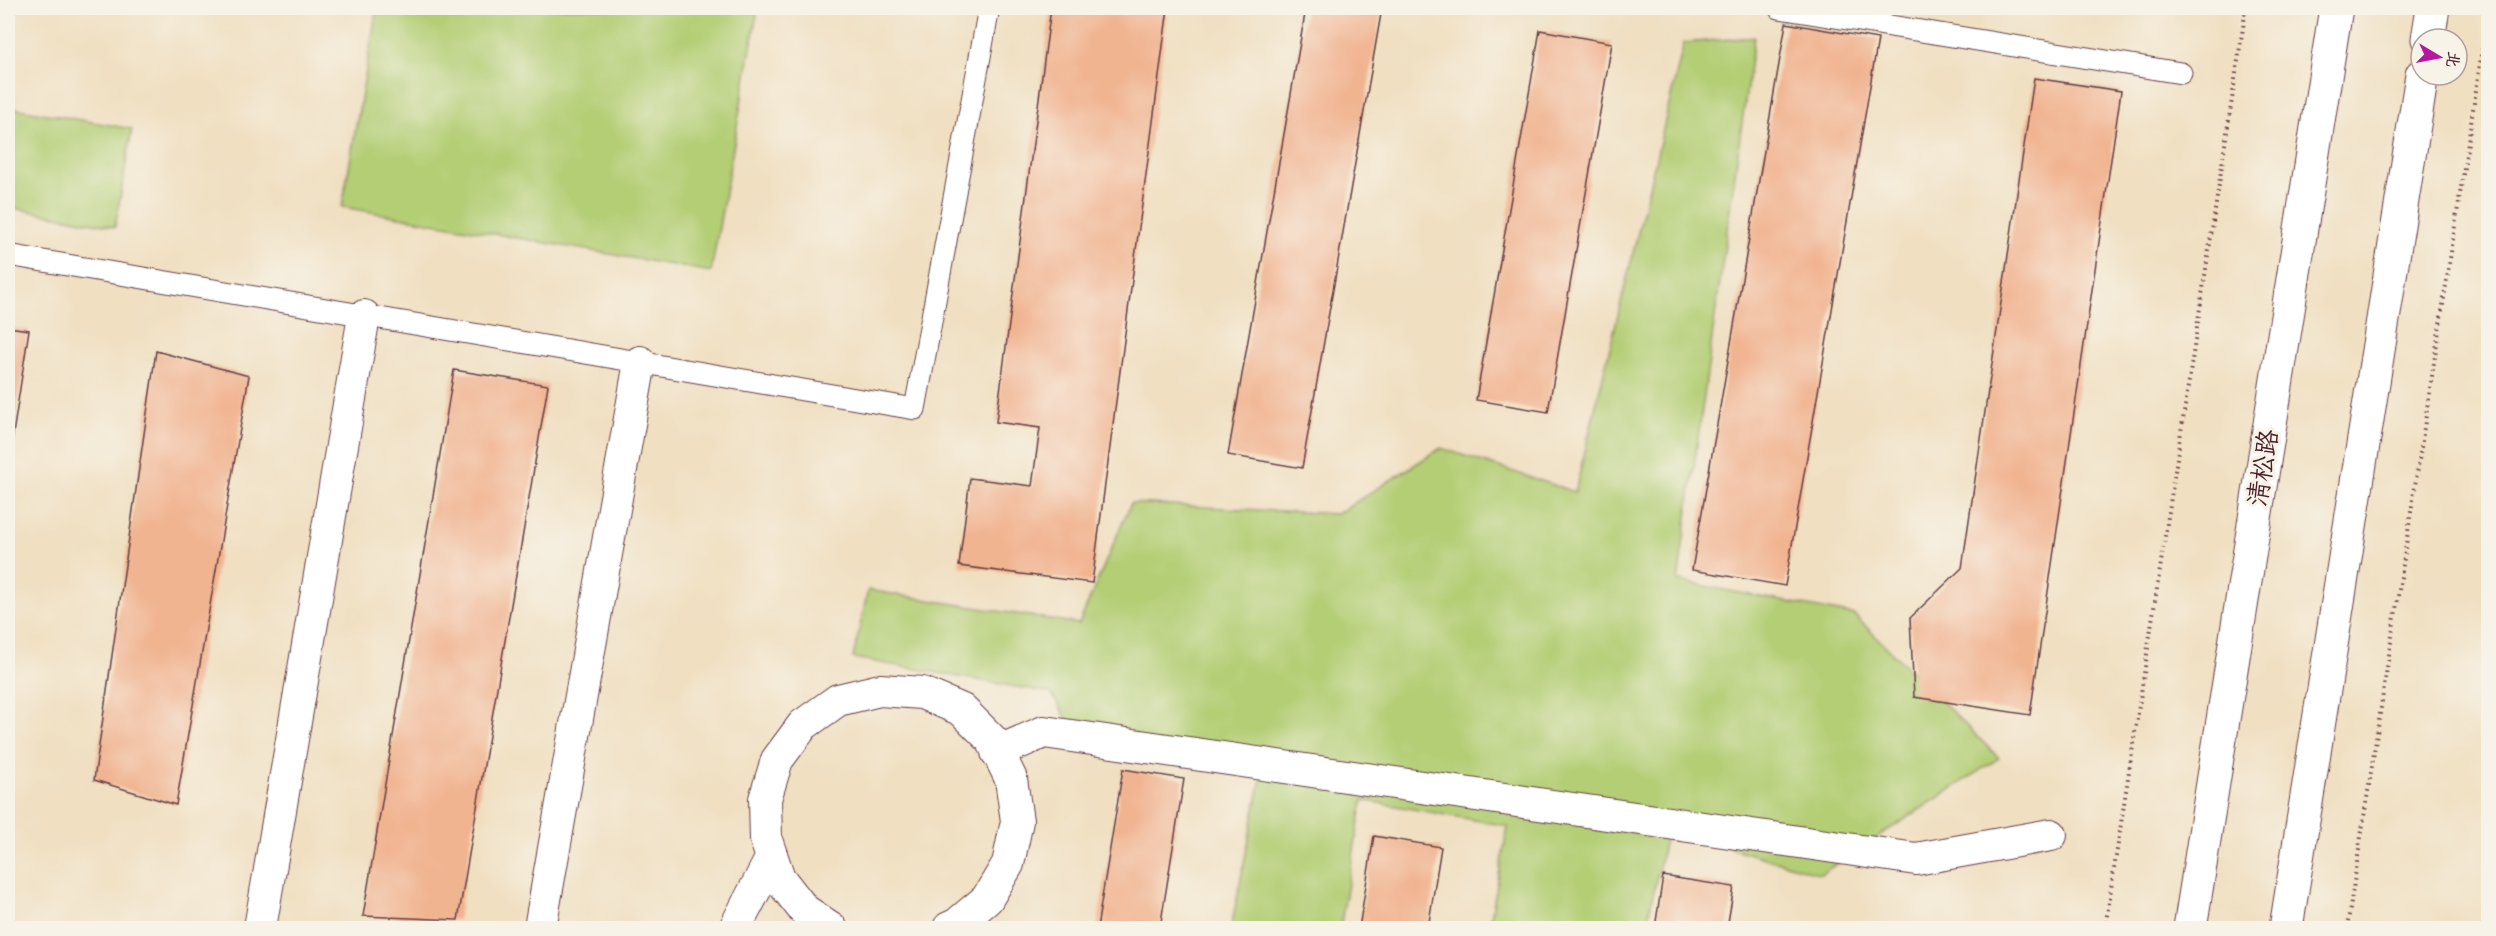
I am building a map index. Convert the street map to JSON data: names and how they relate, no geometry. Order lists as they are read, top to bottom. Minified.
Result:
{"streets":{"street":["清松路"]},"north":"right"}
